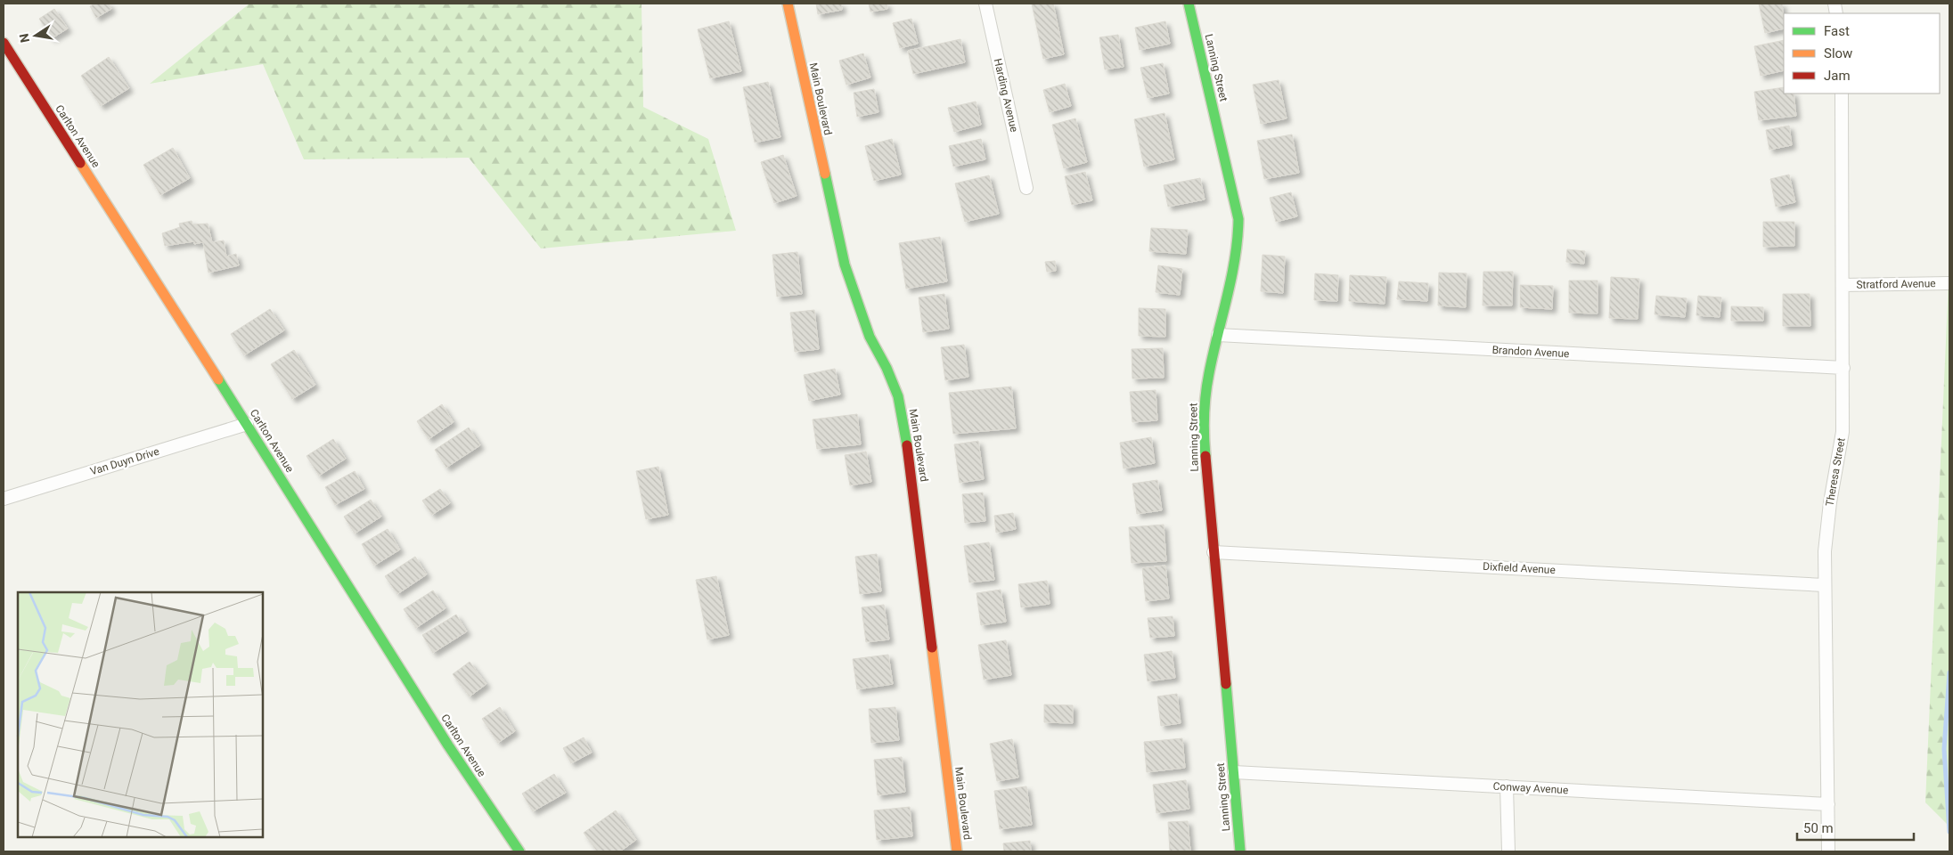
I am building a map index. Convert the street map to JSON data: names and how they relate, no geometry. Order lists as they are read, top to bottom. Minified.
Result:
{"streets":{"street":["Lanning Street","Harding Avenue","Main Boulevard","Carlton Avenue","Stratford Avenue","Brandon Avenue","Van Duyn Drive","Theresa Street","Dixfield Avenue","Conway Avenue"]},"crossings":[["Lanning Street","Brandon Avenue"],["Lanning Street","Dixfield Avenue"],["Lanning Street","Conway Avenue"],["Carlton Avenue","Van Duyn Drive"],["Stratford Avenue","Theresa Street"],["Brandon Avenue","Theresa Street"],["Theresa Street","Dixfield Avenue"],["Theresa Street","Conway Avenue"]],"legend":["Fast","Slow","Jam"],"scale_bar":"50 m","north":"left"}
